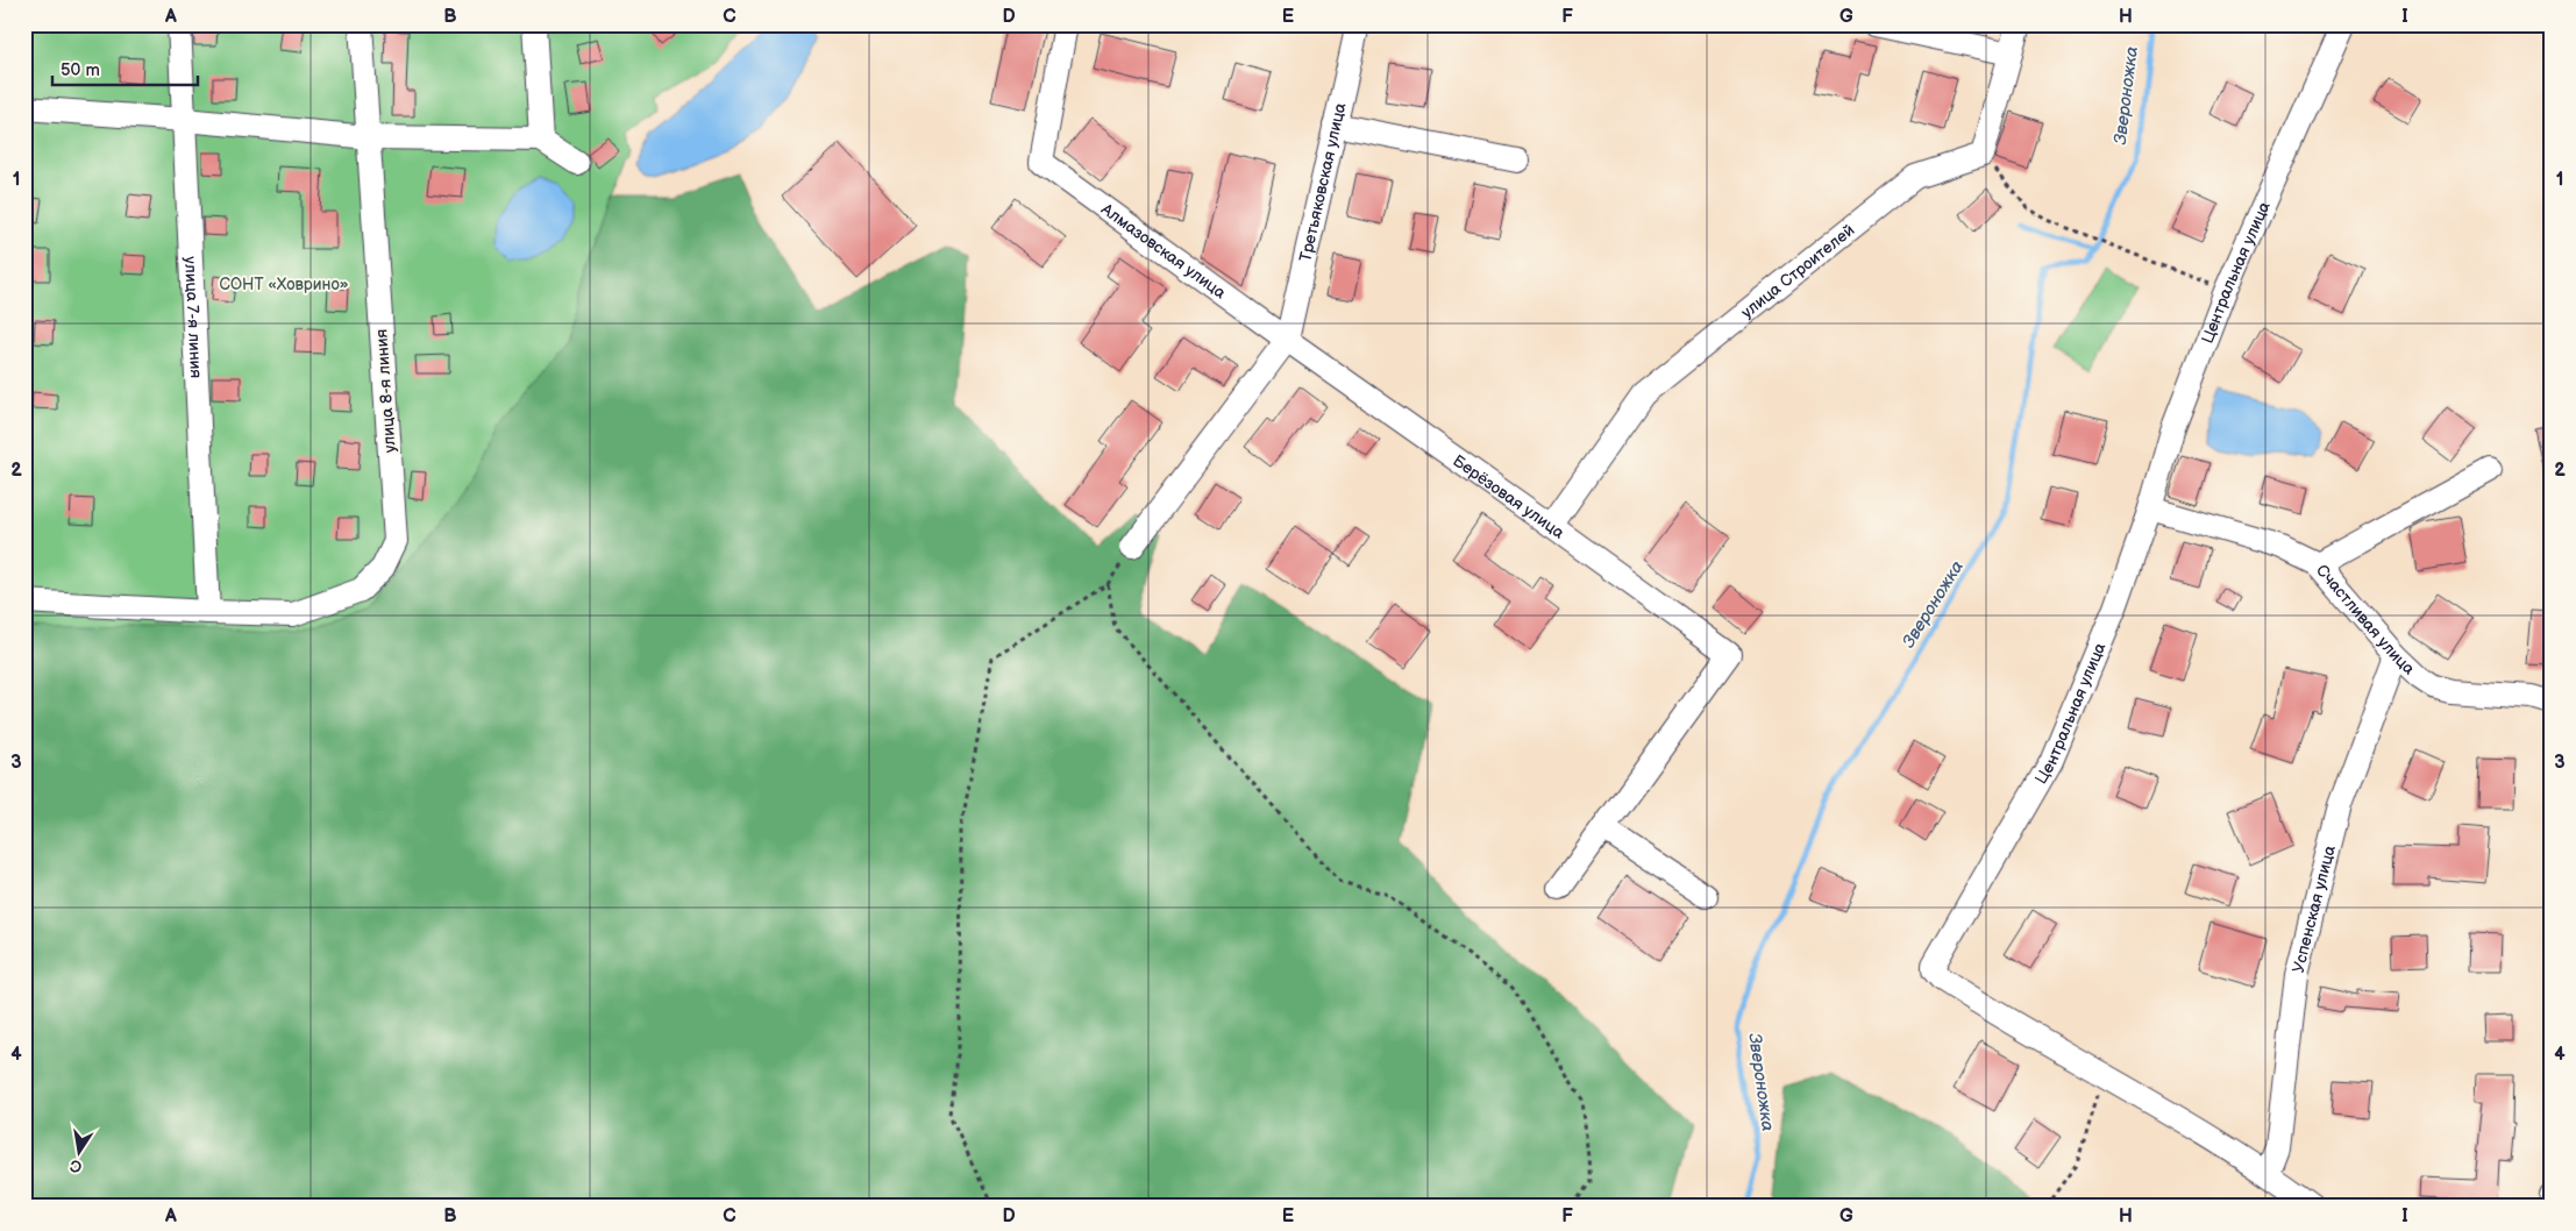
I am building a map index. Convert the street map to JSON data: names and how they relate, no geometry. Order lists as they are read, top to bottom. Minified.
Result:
{"streets":{"street":["Третьяковская улица","Алмазовская улица","улица Строителей","Центральная улица","улица 7-я линия","улица 8-я линия","Берёзовая улица","Счастливая улица","Успенская улица"]},"crossings":[["Третьяковская улица","Алмазовская улица"],["Третьяковская улица","Берёзовая улица"],["Алмазовская улица","Берёзовая улица"],["улица Строителей","Берёзовая улица"],["Центральная улица","Счастливая улица"],["Центральная улица","Успенская улица"],["улица 7-я линия","улица 8-я линия"],["Счастливая улица","Успенская улица"]],"water":["Звероножка"],"parks":["СОНТ «Ховрино»"],"scale_bar":"50 m","north":"bottom","grid":{"columns":["A","B","C","D","E","F","G","H","I"],"rows":["1","2","3","4"]}}
